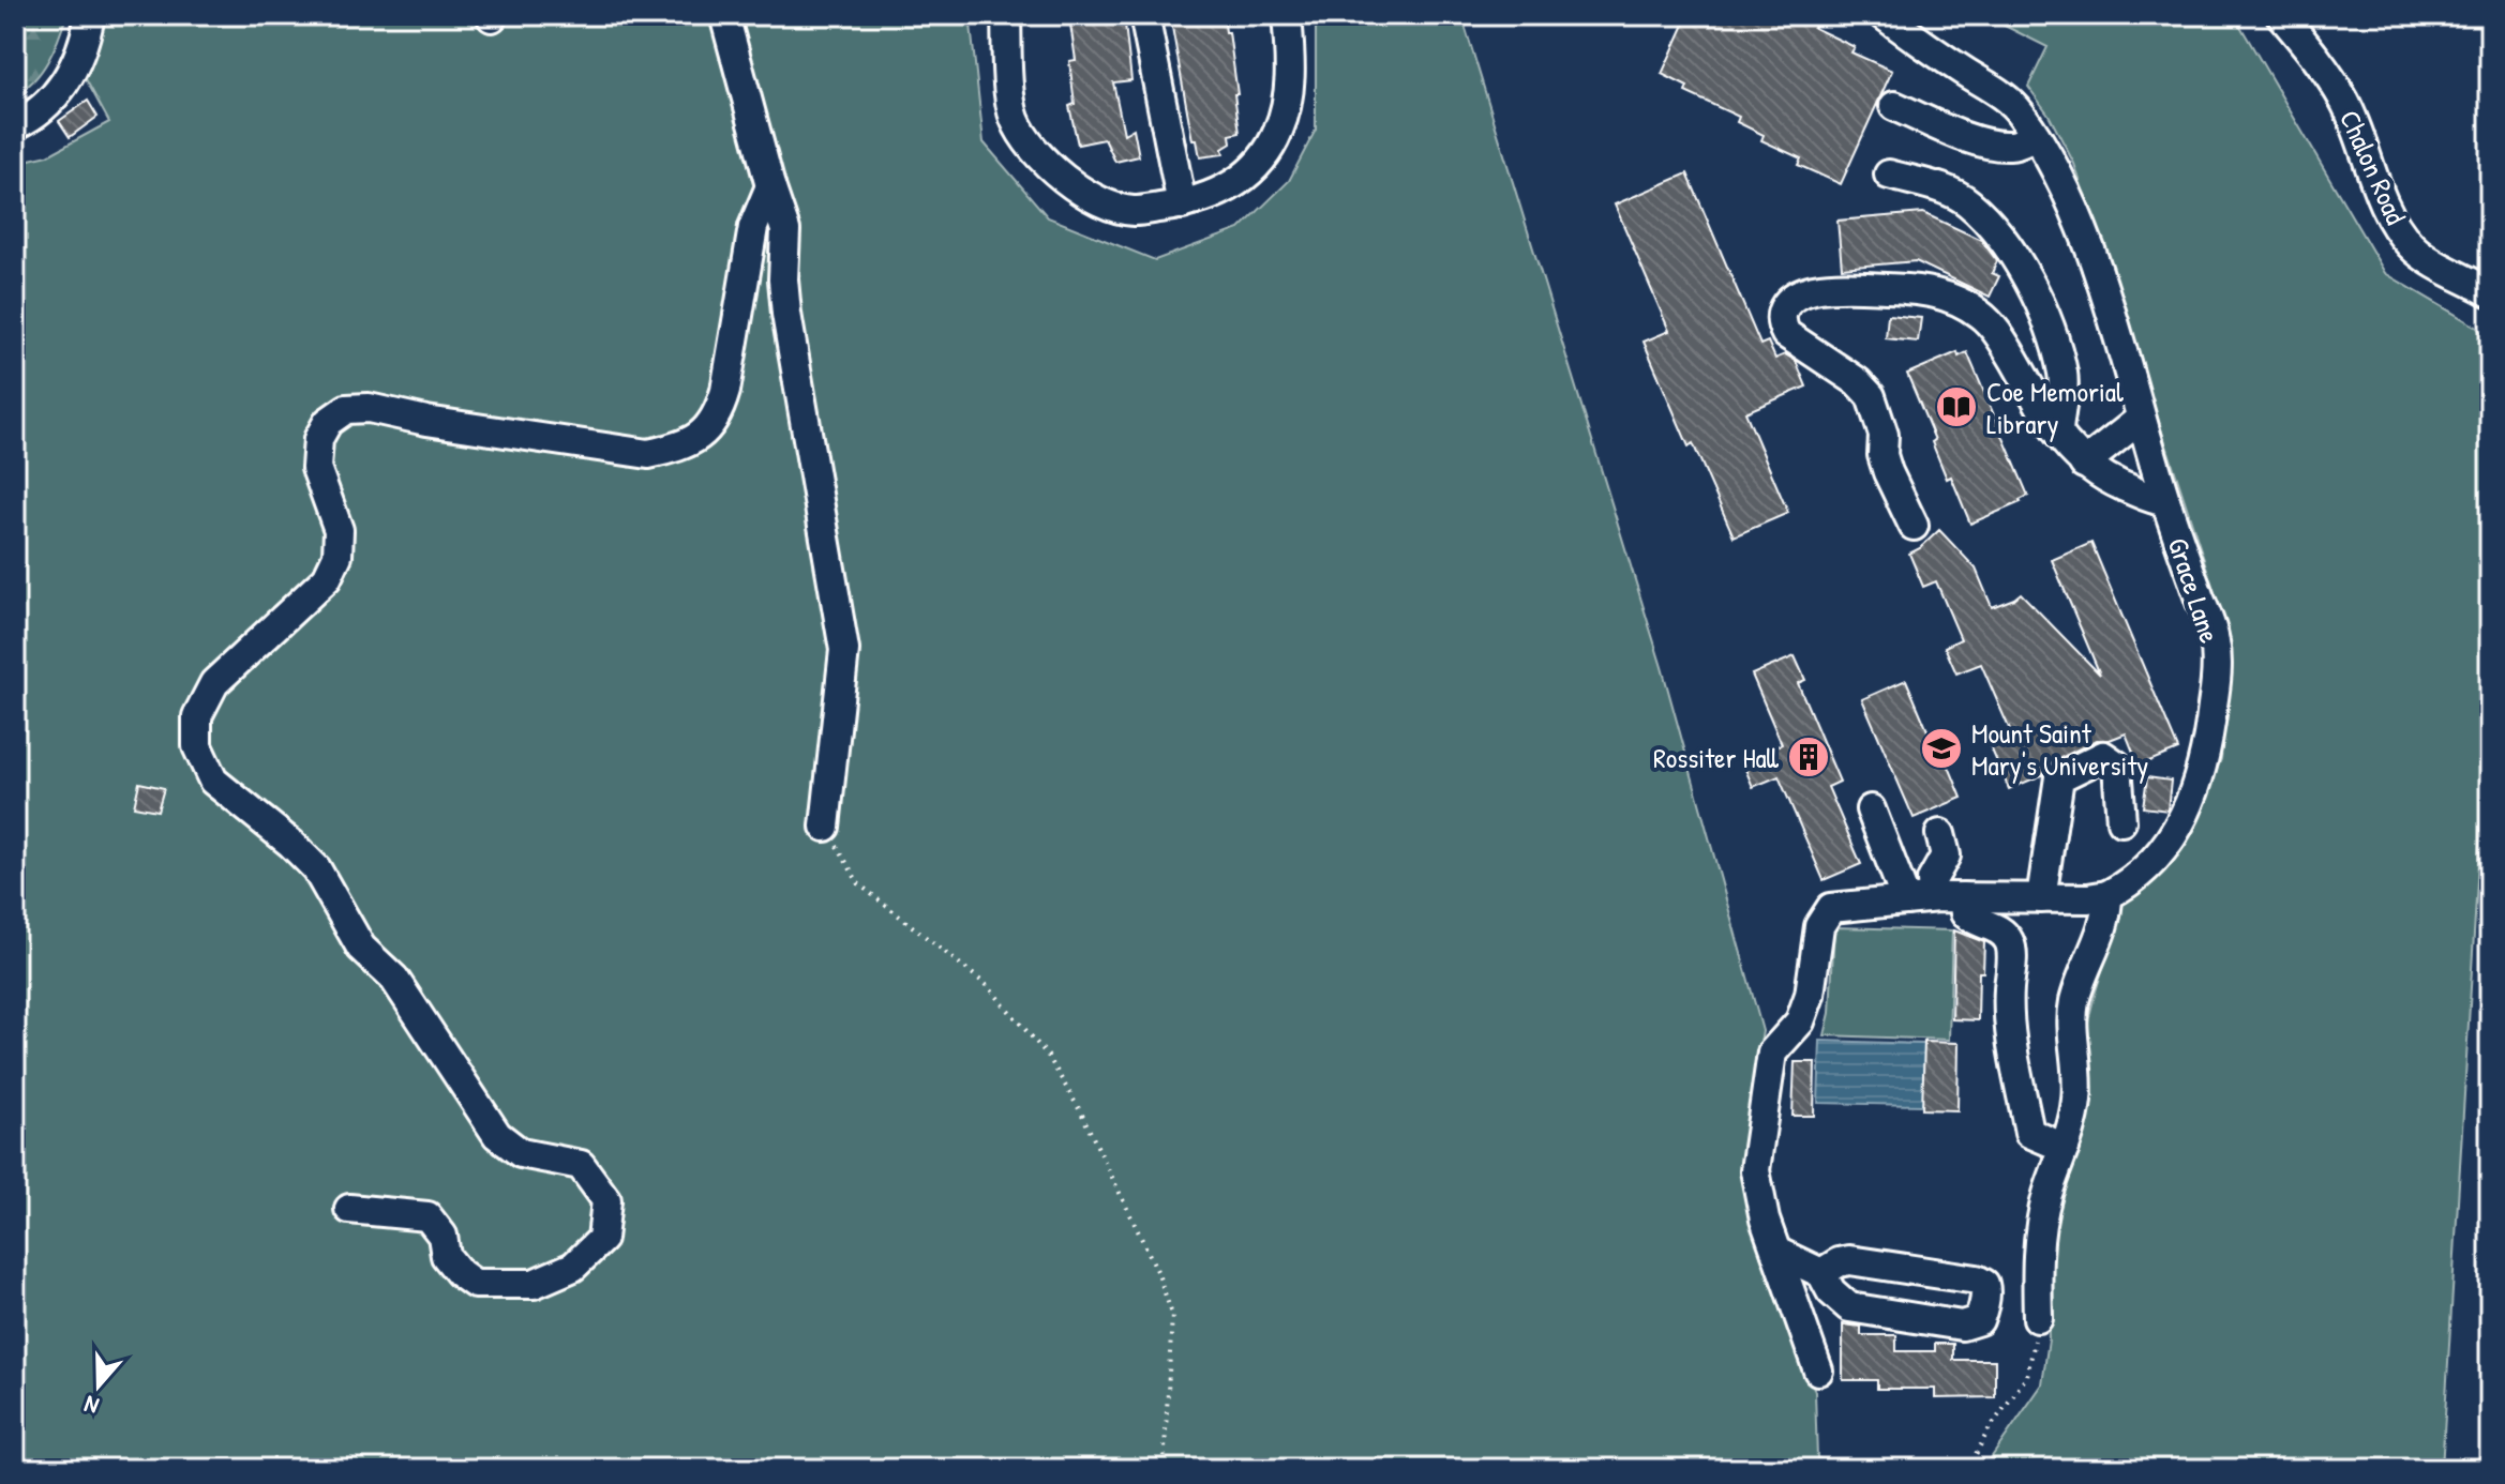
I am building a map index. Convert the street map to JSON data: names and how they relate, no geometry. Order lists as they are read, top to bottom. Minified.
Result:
{"streets":{"street":["Chalon Road","Grace Lane"]},"places":{"library":["Coe Memorial Library"],"school or university":["Mount Saint Mary's University"],"building":["Rossiter Hall"]},"north":"bottom"}
